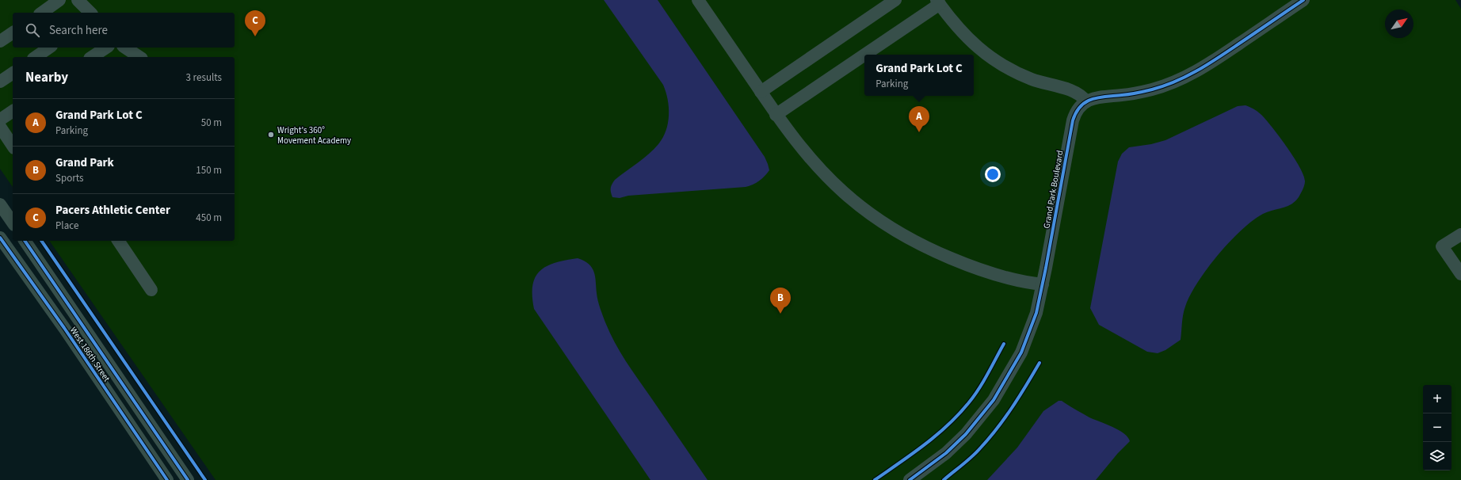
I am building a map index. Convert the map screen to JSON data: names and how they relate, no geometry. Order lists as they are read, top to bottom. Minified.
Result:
{"streets":{"street":["Grand Park Boulevard","West 186th Street"]},"places":["Wright's 360° Movement Academy"],"north":"top right","page":{"pins":["C","A","B"],"search":"Search here","popup":["Grand Park Lot C","Parking"],"heading":["Nearby","3 results"],"list":[{"mark":"A","name":"Grand Park Lot C","note":"Parking","value":"50 m"},{"mark":"B","name":"Grand Park","note":"Sports","value":"150 m"},{"mark":"C","name":"Pacers Athletic Center","note":"Place","value":"450 m"}],"map_buttons":["+","−"]}}
